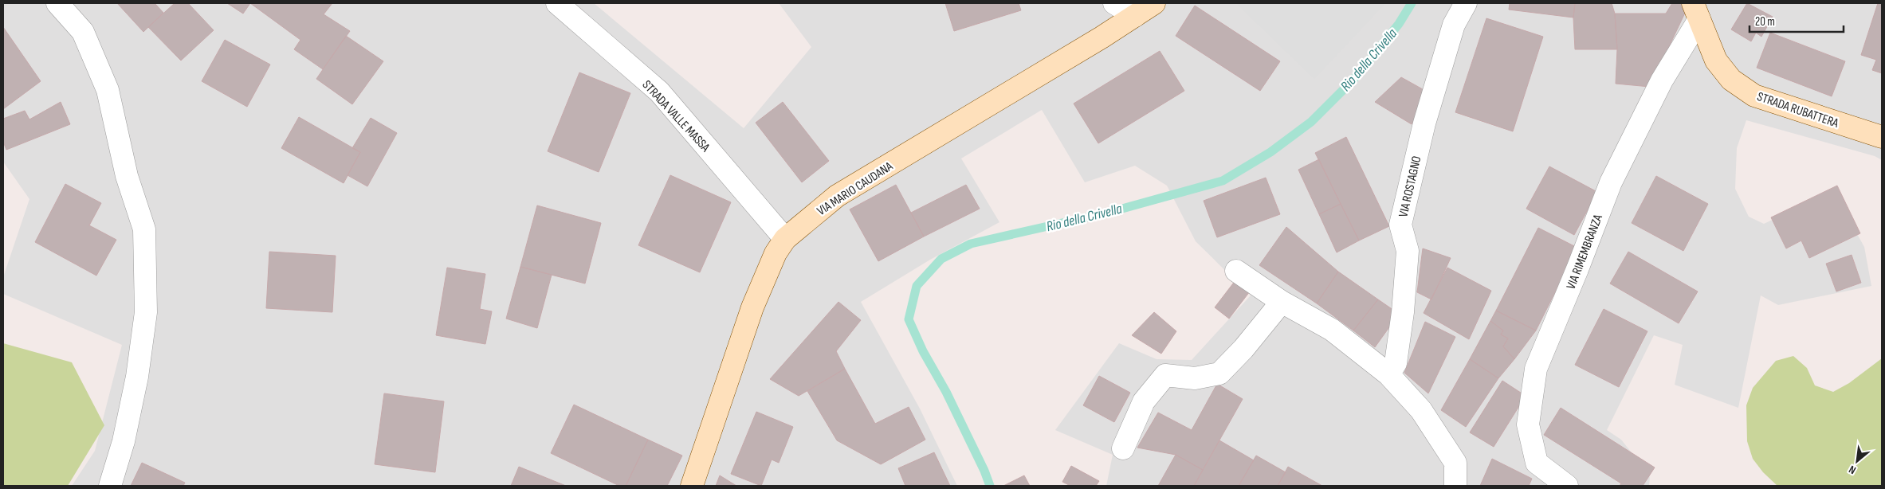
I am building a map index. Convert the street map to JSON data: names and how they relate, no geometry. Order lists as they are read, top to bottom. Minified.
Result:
{"streets":{"main road":["STRADA RUBATTERA","VIA MARIO CAUDANA"],"street":["STRADA VALLE MASSA","VIA ROSTAGNO","VIA RIMEMBRANZA"]},"crossings":[["STRADA RUBATTERA","VIA RIMEMBRANZA"],["STRADA VALLE MASSA","VIA MARIO CAUDANA"]],"water":["Rio della Crivella"],"scale_bar":"20 m","north":"bottom left"}
